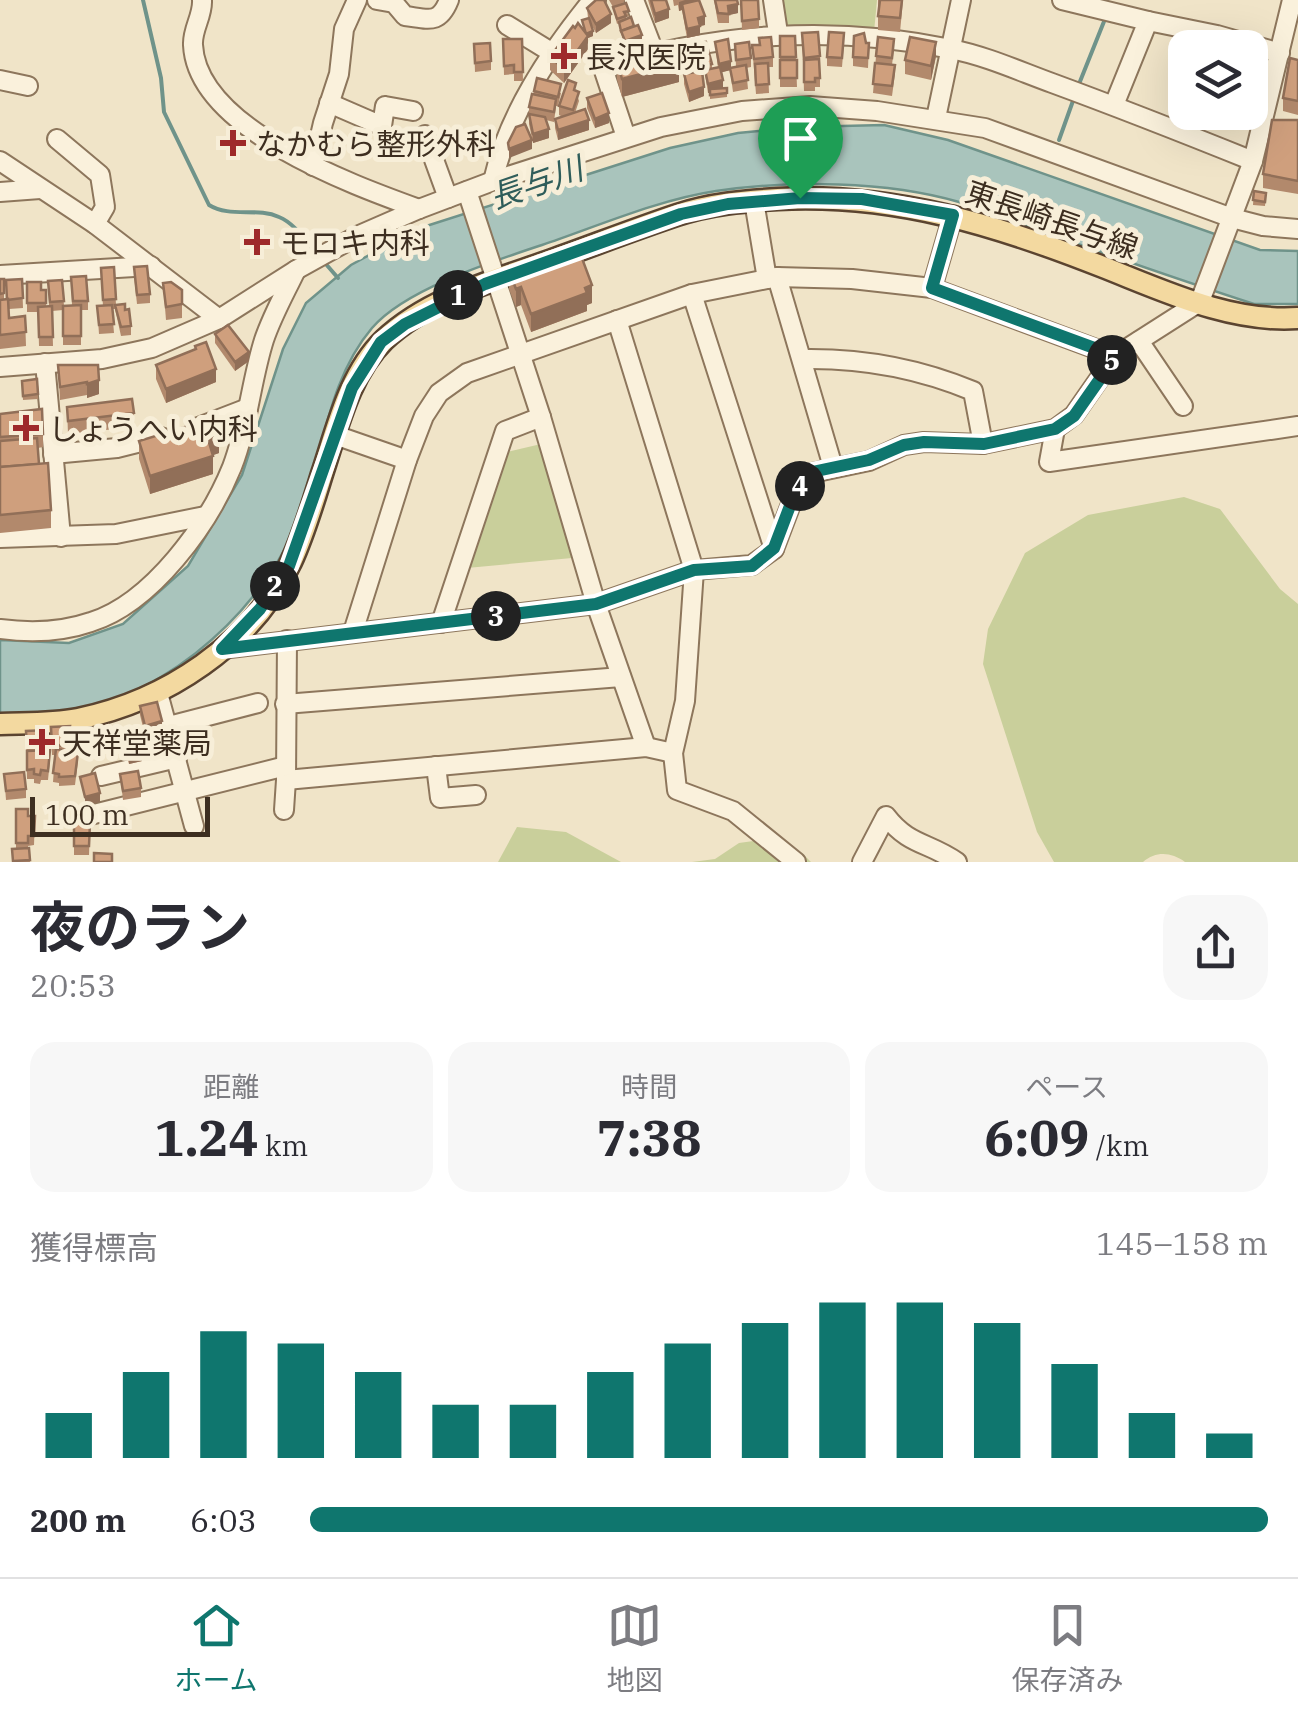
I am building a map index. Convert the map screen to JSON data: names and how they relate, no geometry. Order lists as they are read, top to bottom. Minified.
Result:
{"streets":{"main road":["東長崎長与線"]},"water":["長与川"],"places":{"health":["長沢医院","なかむら整形外科","モロキ内科","しょうへい内科","天祥堂薬局"]},"scale_bar":"100 m","page":{"pins":["1","5","4","2","3"],"scale":"100 m","heading":["夜のラン","20:53"],"stats":[["距離","1.24 km"],["時間","7:38"],["ペース","6:09 /km"]],"chart":["獲得標高","145–158 m"],"list":[{"name":"200 m","note":"6:03"}],"tabs":["ホーム","地図","保存済み"]}}
